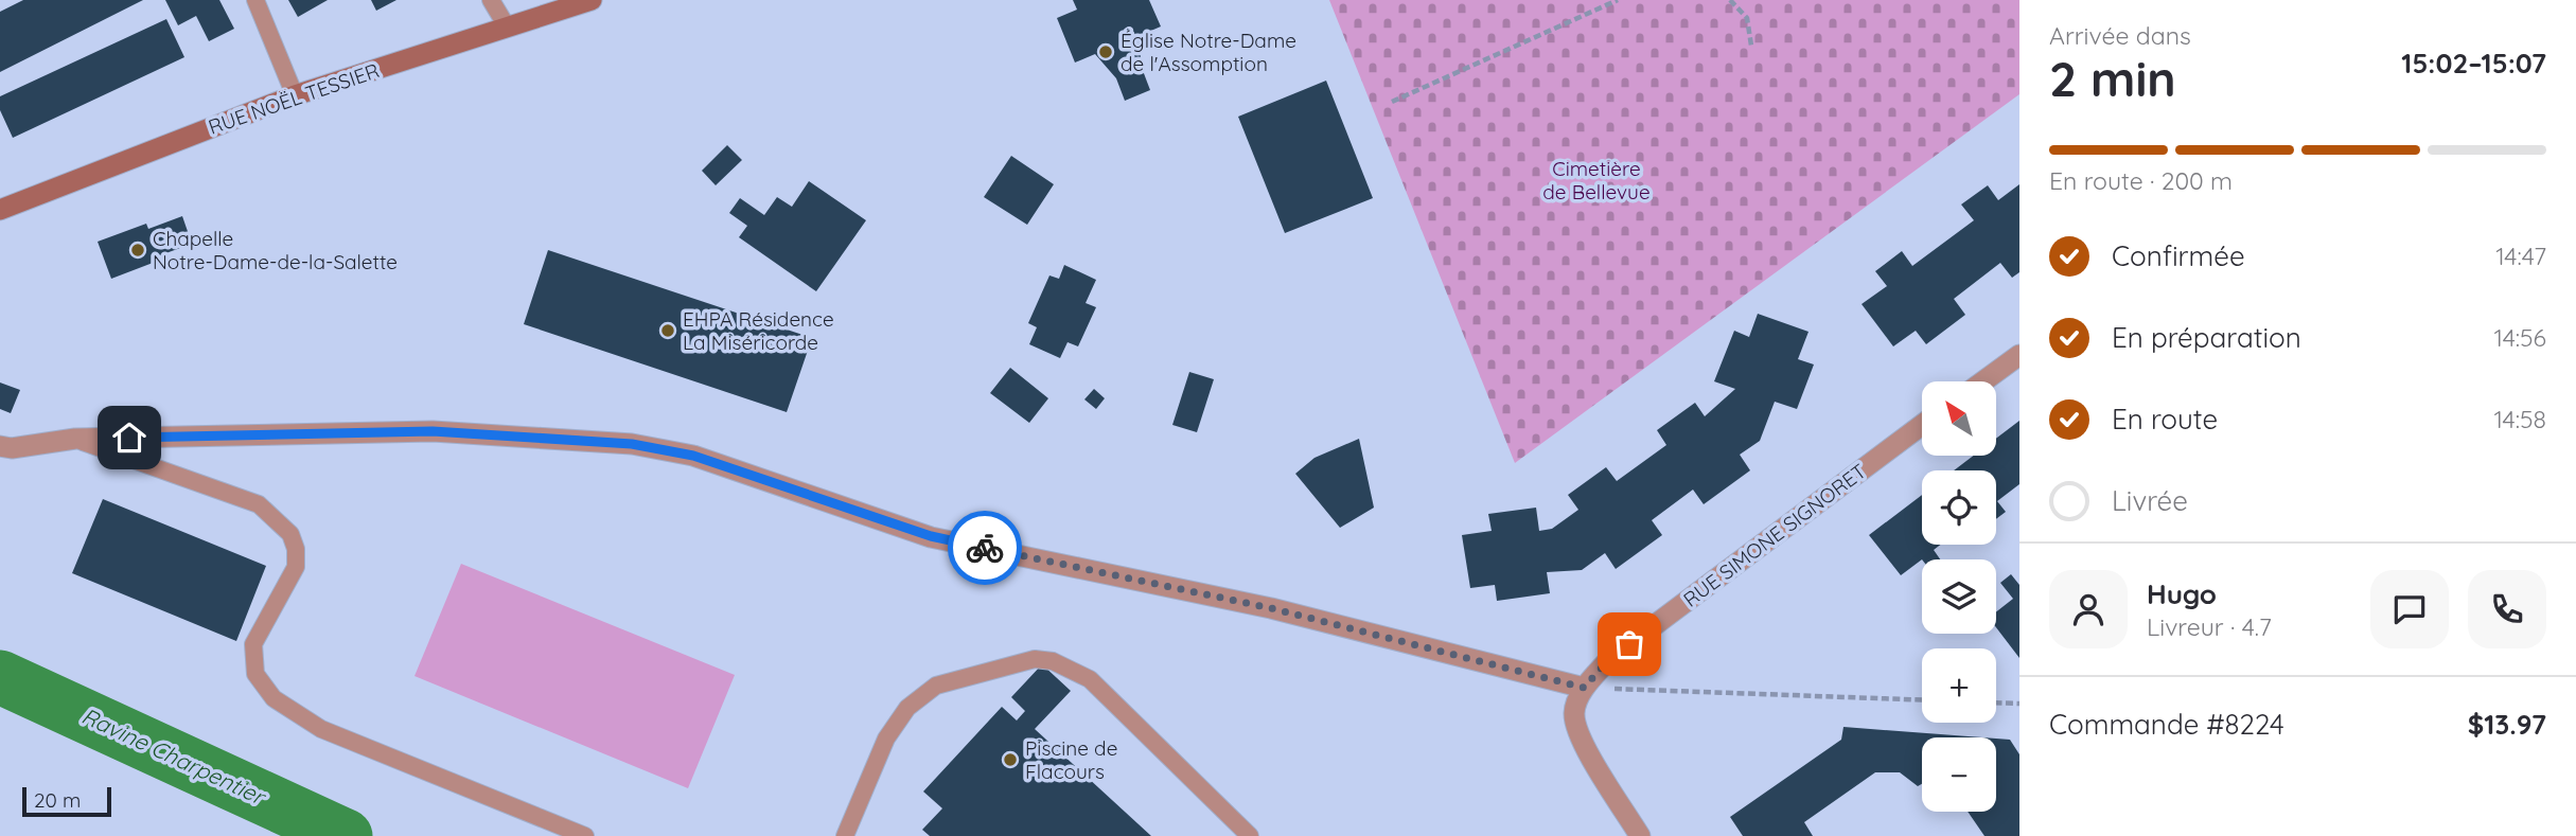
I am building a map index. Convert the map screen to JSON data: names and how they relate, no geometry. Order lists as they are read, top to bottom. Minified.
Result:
{"streets":{"main road":["RUE NOËL TESSIER"],"street":["RUE SIMONE SIGNORET"]},"water":["Ravine Charpentier"],"parks":["Cimetière de Bellevue"],"places":["Église Notre-Dame de l'Assomption","Chapelle Notre-Dame-de-la-Salette","EHPA Résidence La Miséricorde","Piscine de Flacours"],"scale_bar":"20 m","north":"top left","page":{"heading":["2 min","Arrivée dans","15:02–15:07"],"panel":["Hugo","Livreur · 4.7","Commande #8224","$13.97"],"bar":"En route · 200 m","list":[["Confirmée","14:47"],["En préparation","14:56"],["En route","14:58"],"Livrée"],"map_buttons":["+","−"],"scale":"20 m"}}
